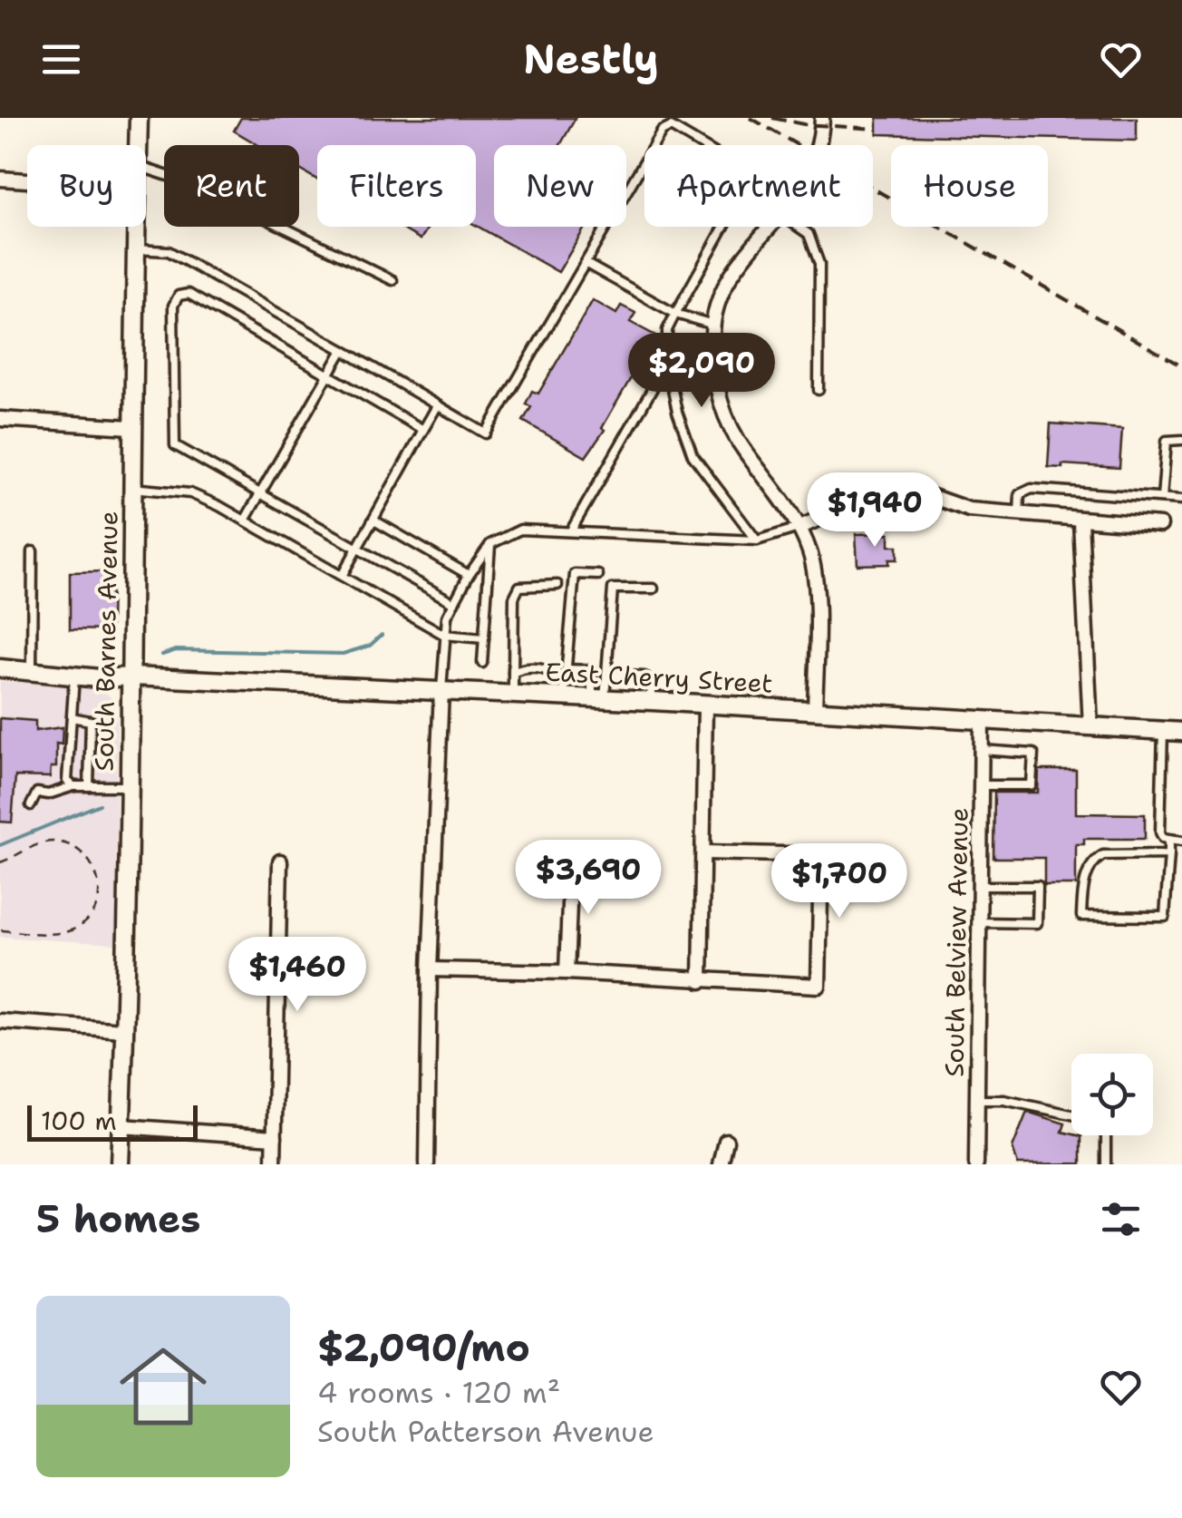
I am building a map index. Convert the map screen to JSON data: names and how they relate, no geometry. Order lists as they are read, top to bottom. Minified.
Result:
{"streets":{"street":["South Barnes Avenue","East Cherry Street","South Belview Avenue"]},"crossings":[["South Barnes Avenue","East Cherry Street"],["East Cherry Street","South Belview Avenue"]],"scale_bar":"100 m","page":{"header":"Nestly","chip":["Buy","Rent","Filters","New","Apartment","House"],"price":["$2,090","$1,940","$3,690","$1,700","$1,460"],"scale":"100 m","heading":"5 homes","list":[{"name":"$2,090/mo","note":"4 rooms · 120 m² · South Patterson Avenue"}]}}
